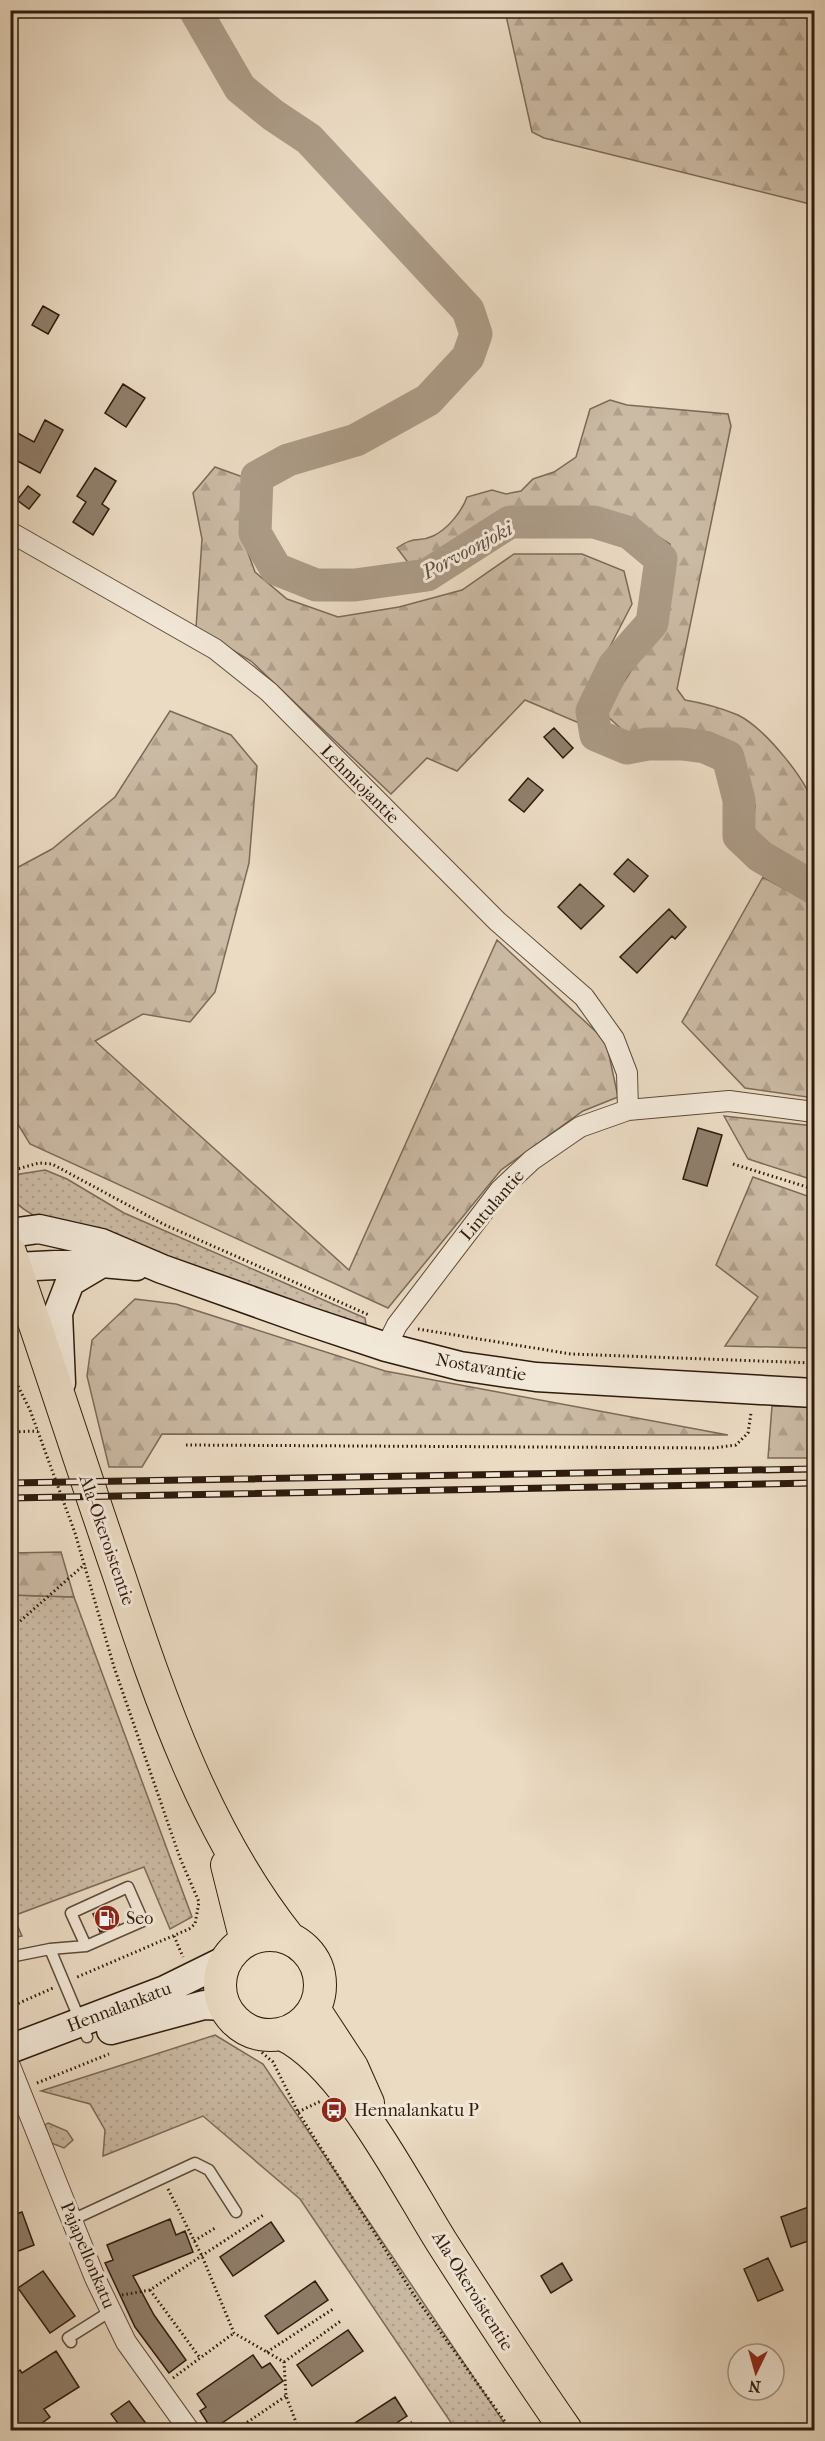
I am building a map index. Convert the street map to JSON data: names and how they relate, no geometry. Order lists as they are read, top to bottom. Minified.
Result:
{"streets":{"main road":["Ala-Okeroistentie"],"street":["Lehmiojantie","Lintulantie","Nostavantie","Hennalankatu","Pajapellonkatu"]},"crossings":[["Lehmiojantie","Lintulantie"],["Lintulantie","Nostavantie"],["Nostavantie","Ala-Okeroistentie"],["Ala-Okeroistentie","Hennalankatu"],["Hennalankatu","Pajapellonkatu"]],"water":["Porvoonjoki"],"places":{"fuel station":["Seo"],"bus stop":["Hennalankatu P"]},"north":"bottom"}
